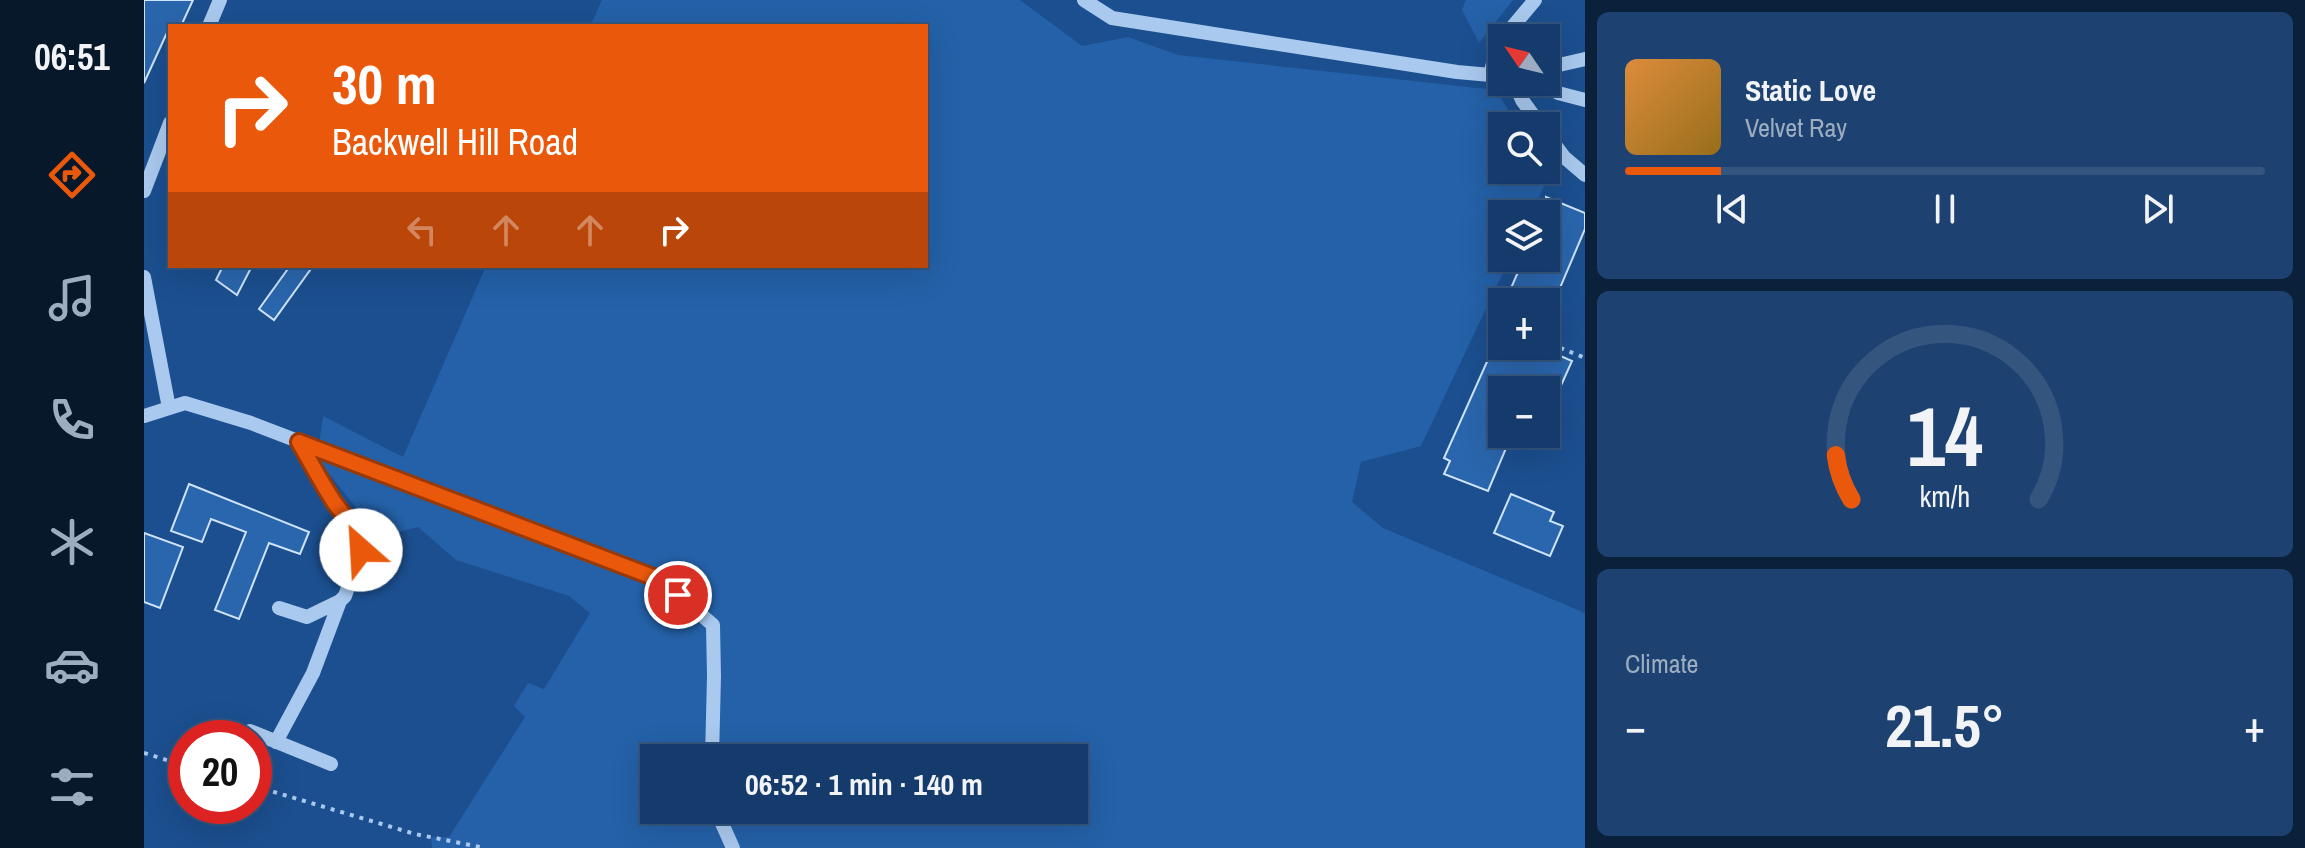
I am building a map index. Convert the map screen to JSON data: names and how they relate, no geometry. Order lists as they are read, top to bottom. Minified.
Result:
{"north":"top left","page":{"tabs":"06:51","map_buttons":["+","−"],"turn":["30 m","Backwell Hill Road"],"song":["Static Love","Velvet Ray"],"tile":"Climate","heat":["−","21.5°","+"],"limit":"20","trip":"06:52 · 1 min · 140 m","gauge":["14","km/h"]}}
